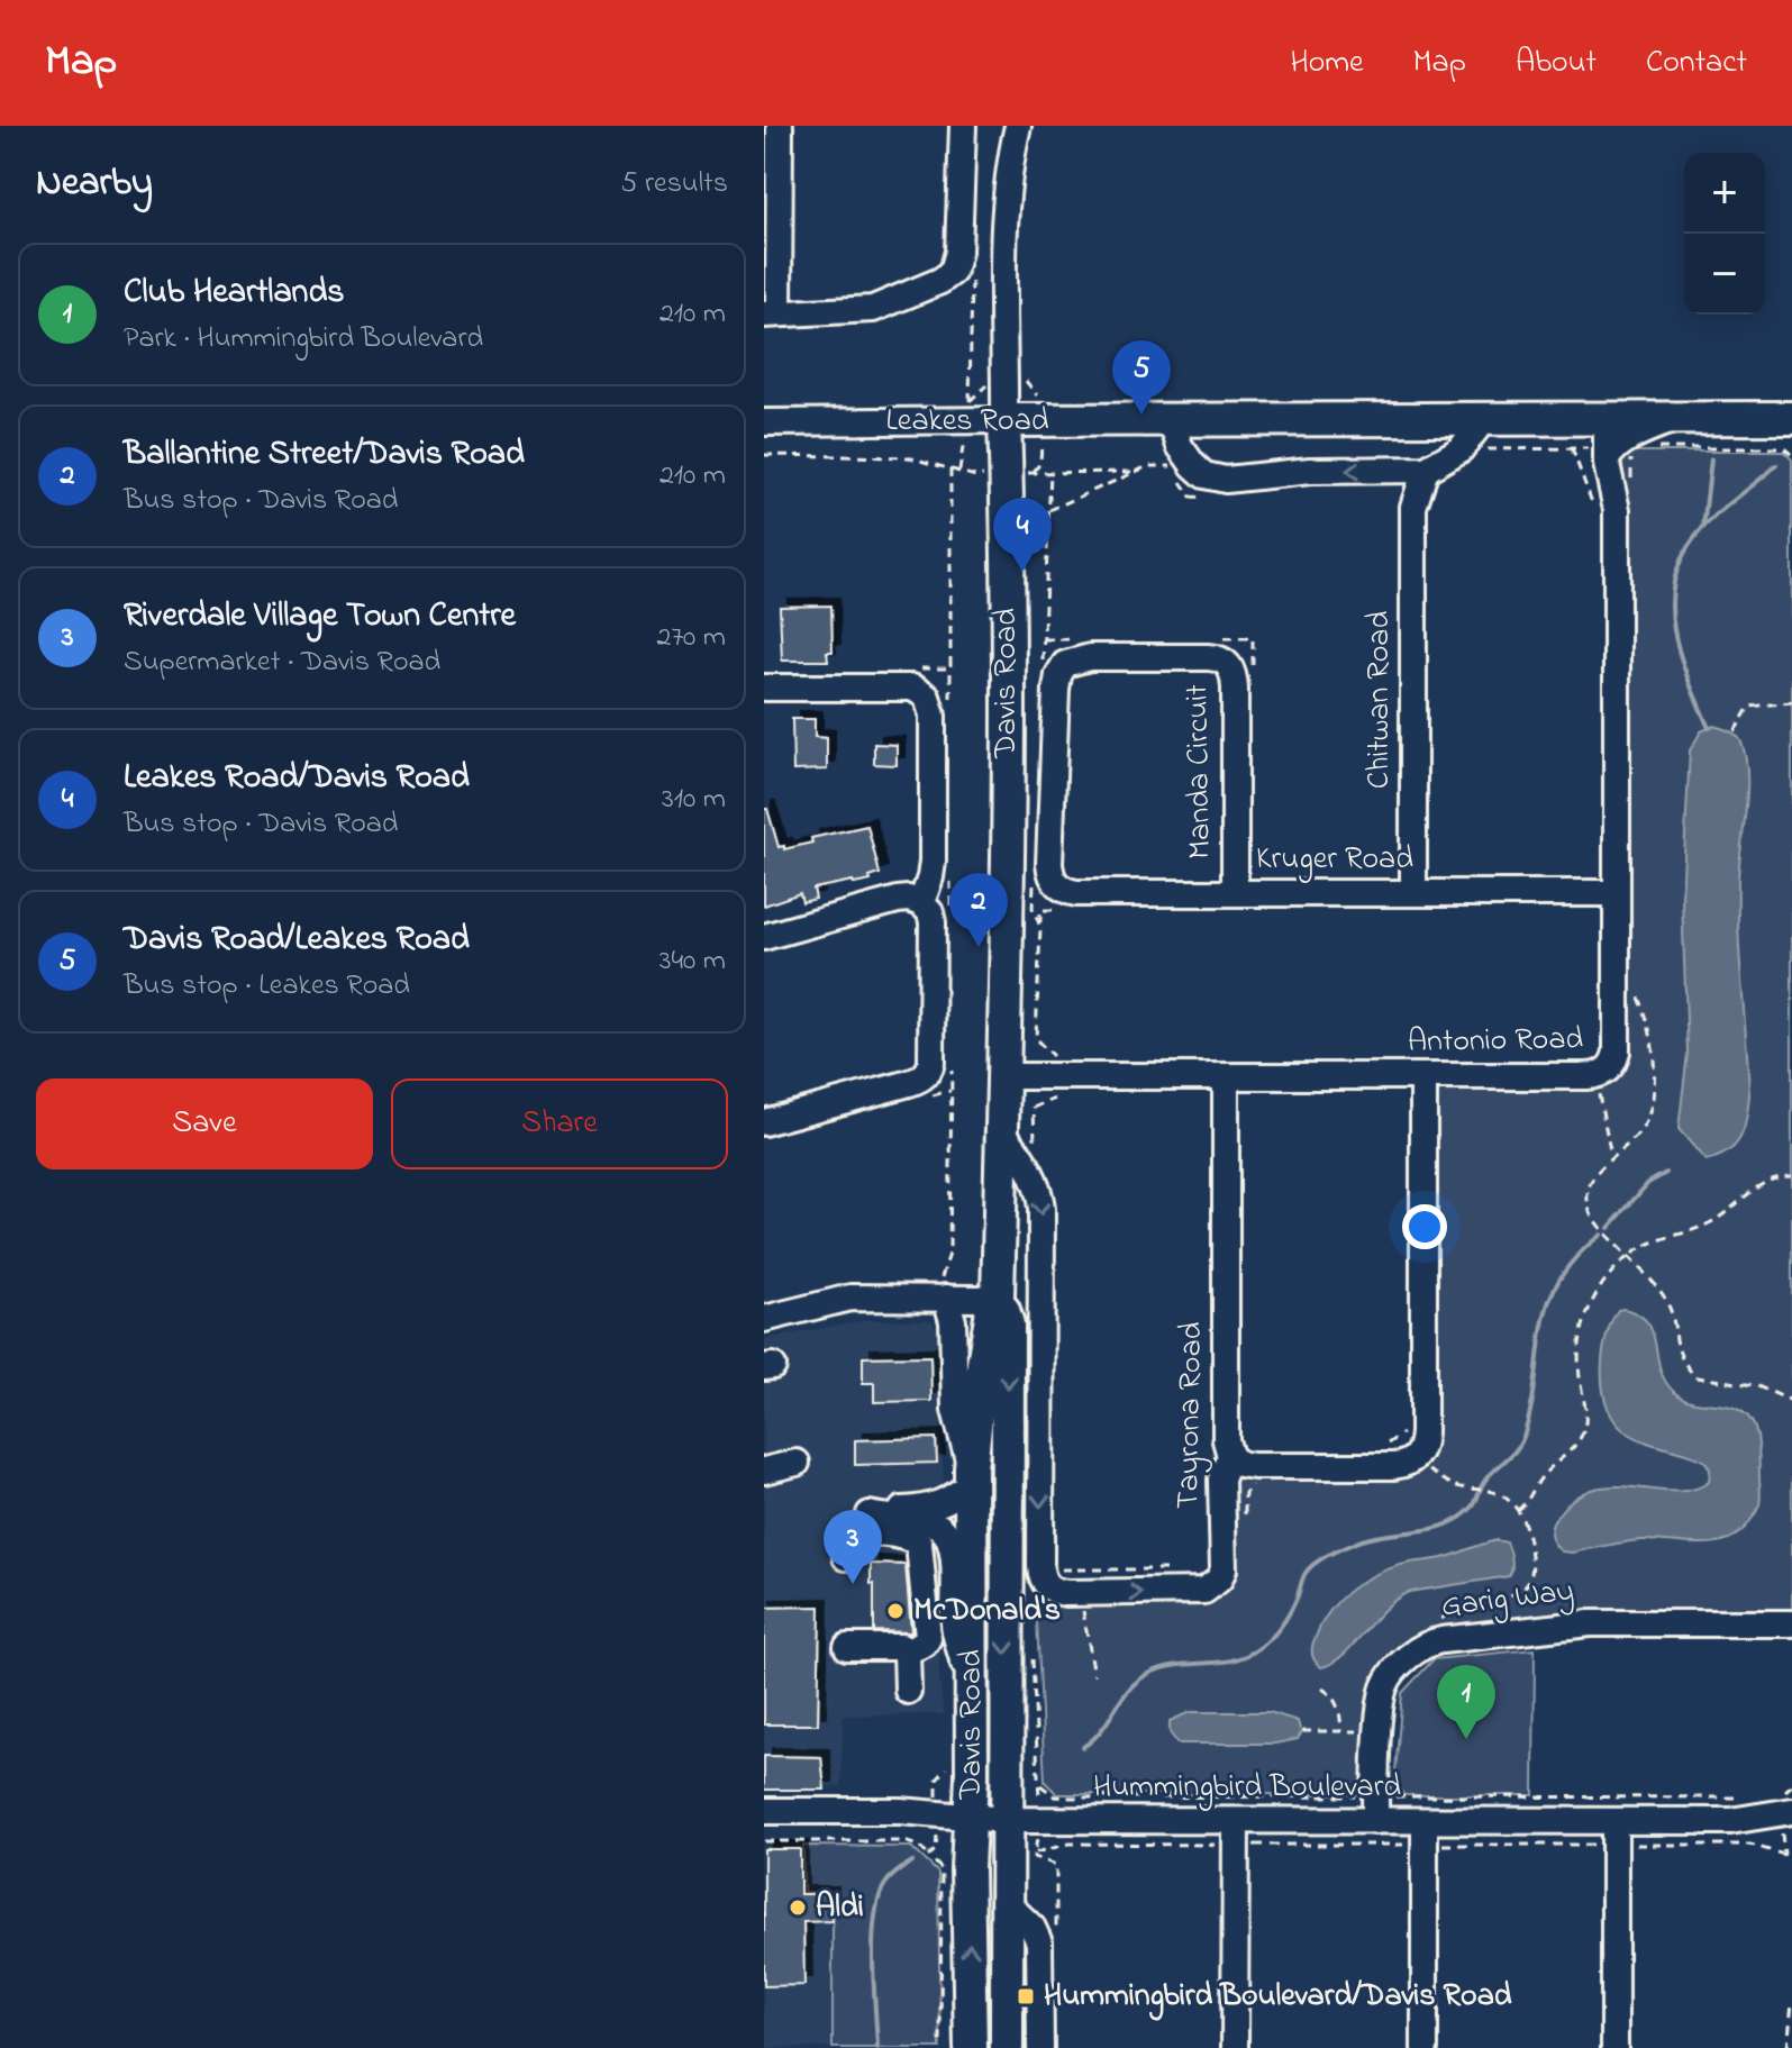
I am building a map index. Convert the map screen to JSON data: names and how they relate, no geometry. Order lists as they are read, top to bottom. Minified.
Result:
{"streets":{"main road":["Leakes Road","Davis Road"],"street":["Chitwan Road","Manda Circuit","Kruger Road","Antonio Road","Tayrona Road","Garig Way","Hummingbird Boulevard"]},"crossings":[["Leakes Road","Davis Road"],["Leakes Road","Antonio Road"],["Davis Road","Antonio Road"],["Davis Road","Hummingbird Boulevard"],["Chitwan Road","Kruger Road"],["Manda Circuit","Kruger Road"],["Kruger Road","Antonio Road"],["Antonio Road","Tayrona Road"],["Garig Way","Hummingbird Boulevard"]],"places":{"other":["McDonald's","Aldi"],"transit":["Hummingbird Boulevard/Davis Road"]},"page":{"header":"Map","nav":["Home","Map","About","Contact"],"heading":["Nearby","5 results"],"map_buttons":["+","−"],"list":[{"mark":"1","name":"Club Heartlands","note":"Park · Hummingbird Boulevard","value":"210 m"},{"mark":"2","name":"Ballantine Street/Davis Road","note":"Bus stop · Davis Road","value":"210 m"},{"mark":"3","name":"Riverdale Village Town Centre","note":"Supermarket · Davis Road","value":"270 m"},{"mark":"4","name":"Leakes Road/Davis Road","note":"Bus stop · Davis Road","value":"310 m"},{"mark":"5","name":"Davis Road/Leakes Road","note":"Bus stop · Leakes Road","value":"340 m"}],"pins":["5","4","2","3","1"],"buttons":["Save","Share"]}}
